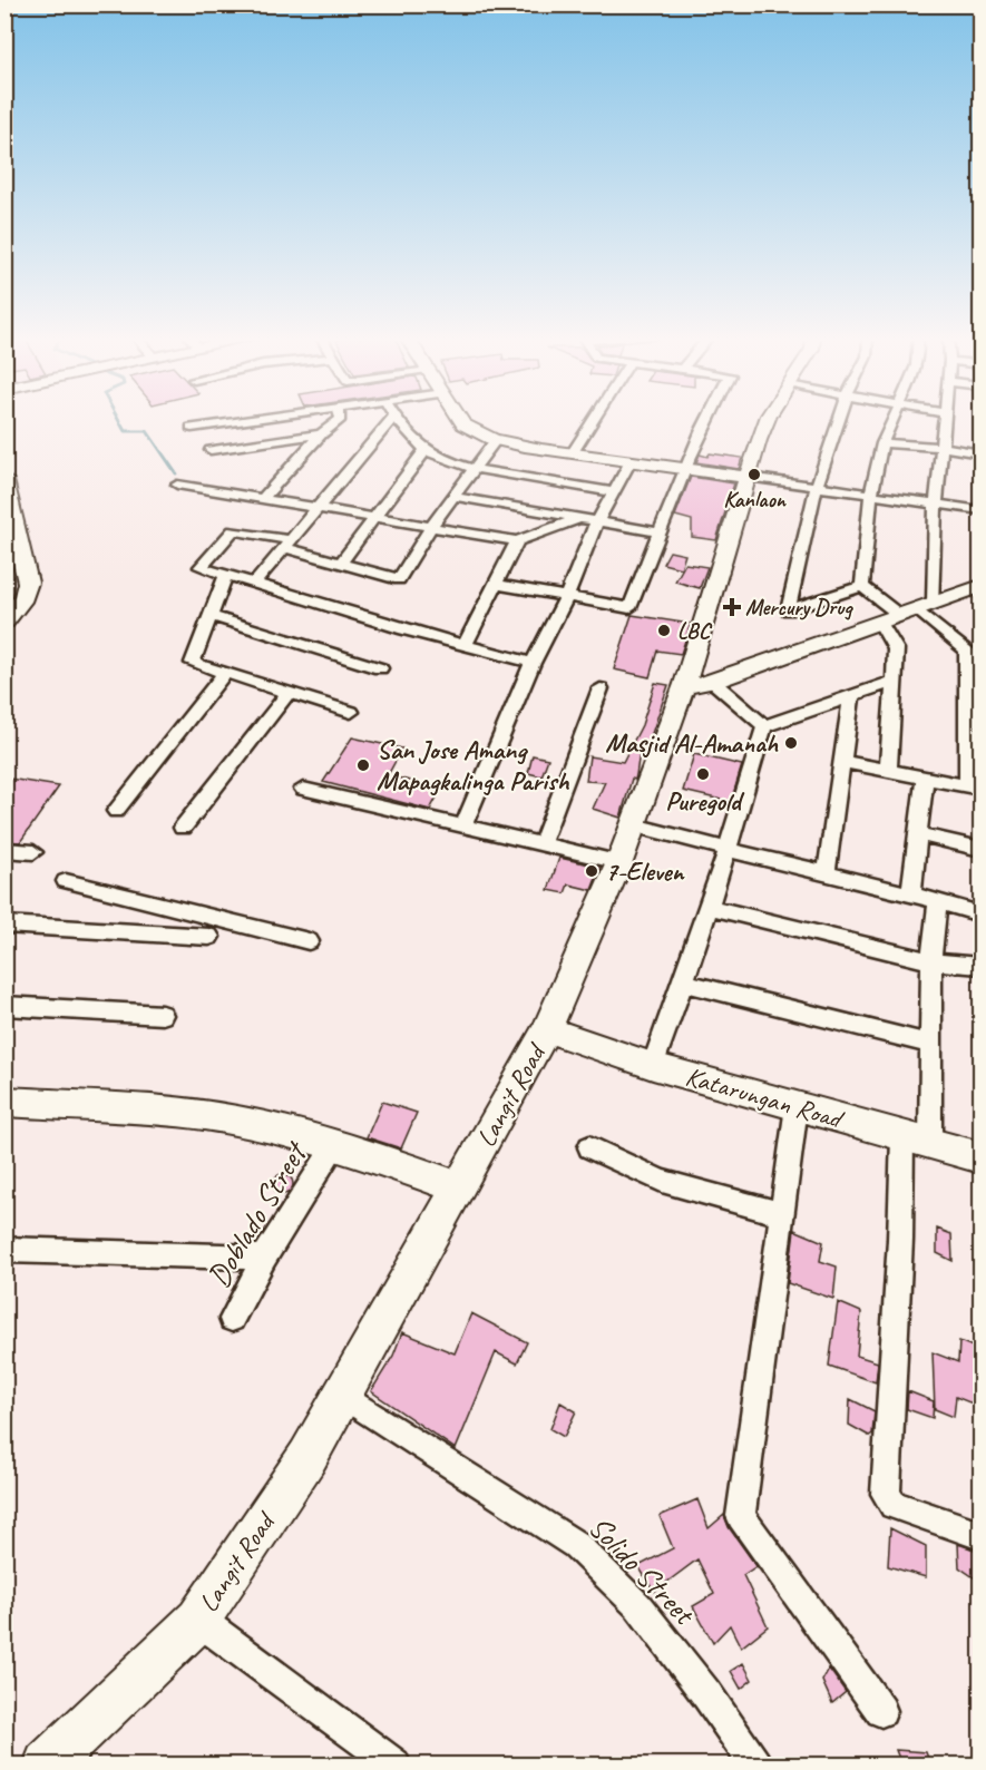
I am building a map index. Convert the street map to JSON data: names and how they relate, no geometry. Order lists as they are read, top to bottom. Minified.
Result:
{"streets":{"street":["Langit Road","Katarungan Road","Doblado Street","Solido Street"]},"crossings":[["Langit Road","Katarungan Road"],["Langit Road","Solido Street"]],"places":{"other":["Kanlaon","LBC","Masjid Al-Amanah","San Jose Amang Mapagkalinga Parish","Puregold","7-Eleven"],"health":["Mercury Drug"]}}
